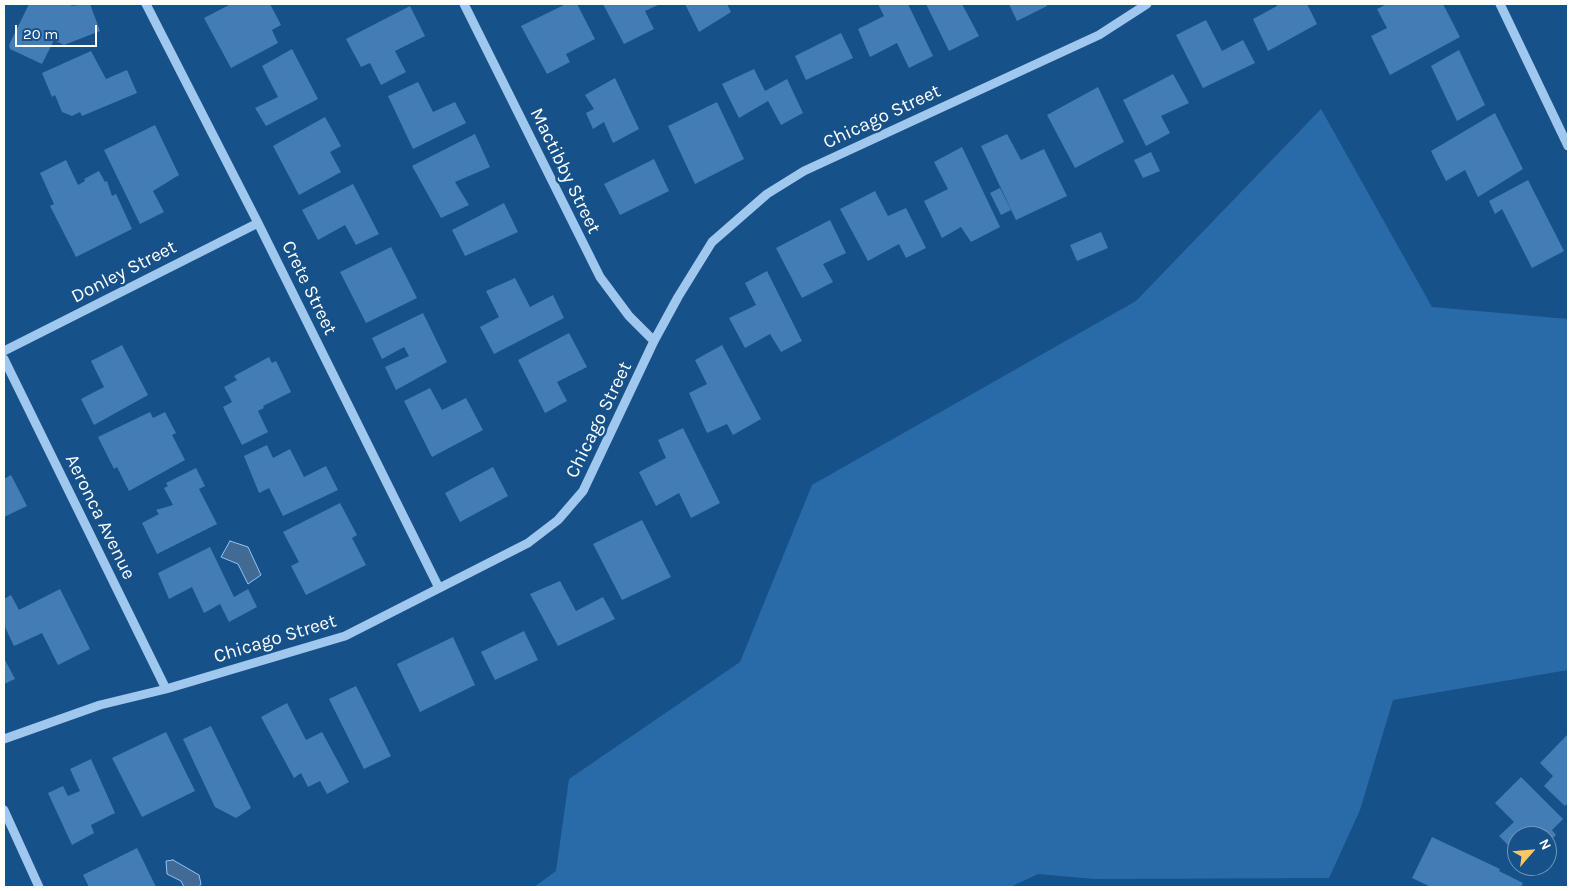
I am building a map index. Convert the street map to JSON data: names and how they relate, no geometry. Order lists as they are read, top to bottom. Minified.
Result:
{"streets":{"street":["Chicago Street","Mactibby Street","Donley Street","Crete Street","Aeronca Avenue"]},"crossings":[["Chicago Street","Mactibby Street"],["Chicago Street","Crete Street"],["Chicago Street","Aeronca Avenue"],["Donley Street","Crete Street"]],"scale_bar":"20 m","north":"top right"}
